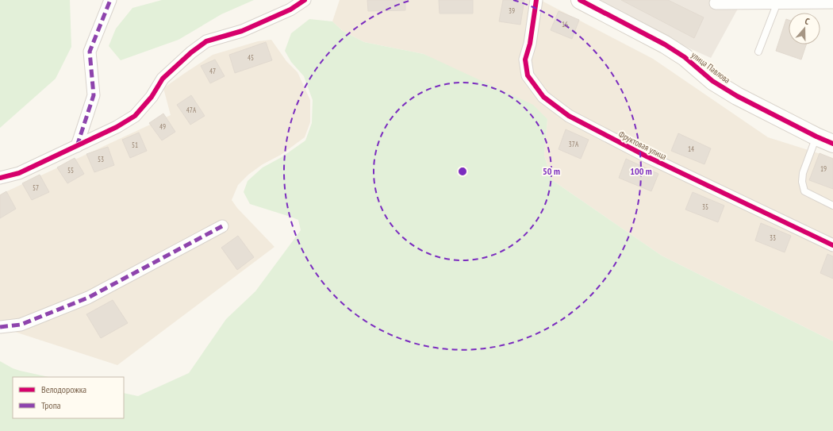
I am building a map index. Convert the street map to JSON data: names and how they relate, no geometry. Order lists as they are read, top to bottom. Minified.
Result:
{"streets":{"street":["улица Павлова","Фруктовая улица"]},"house_numbers":["39","16","45","47","47А","49","37А","51","14","53","19","55","57","35","33"],"legend":["Велодорожка","Тропа"],"north":"top","rings":["50 m","100 m"]}
